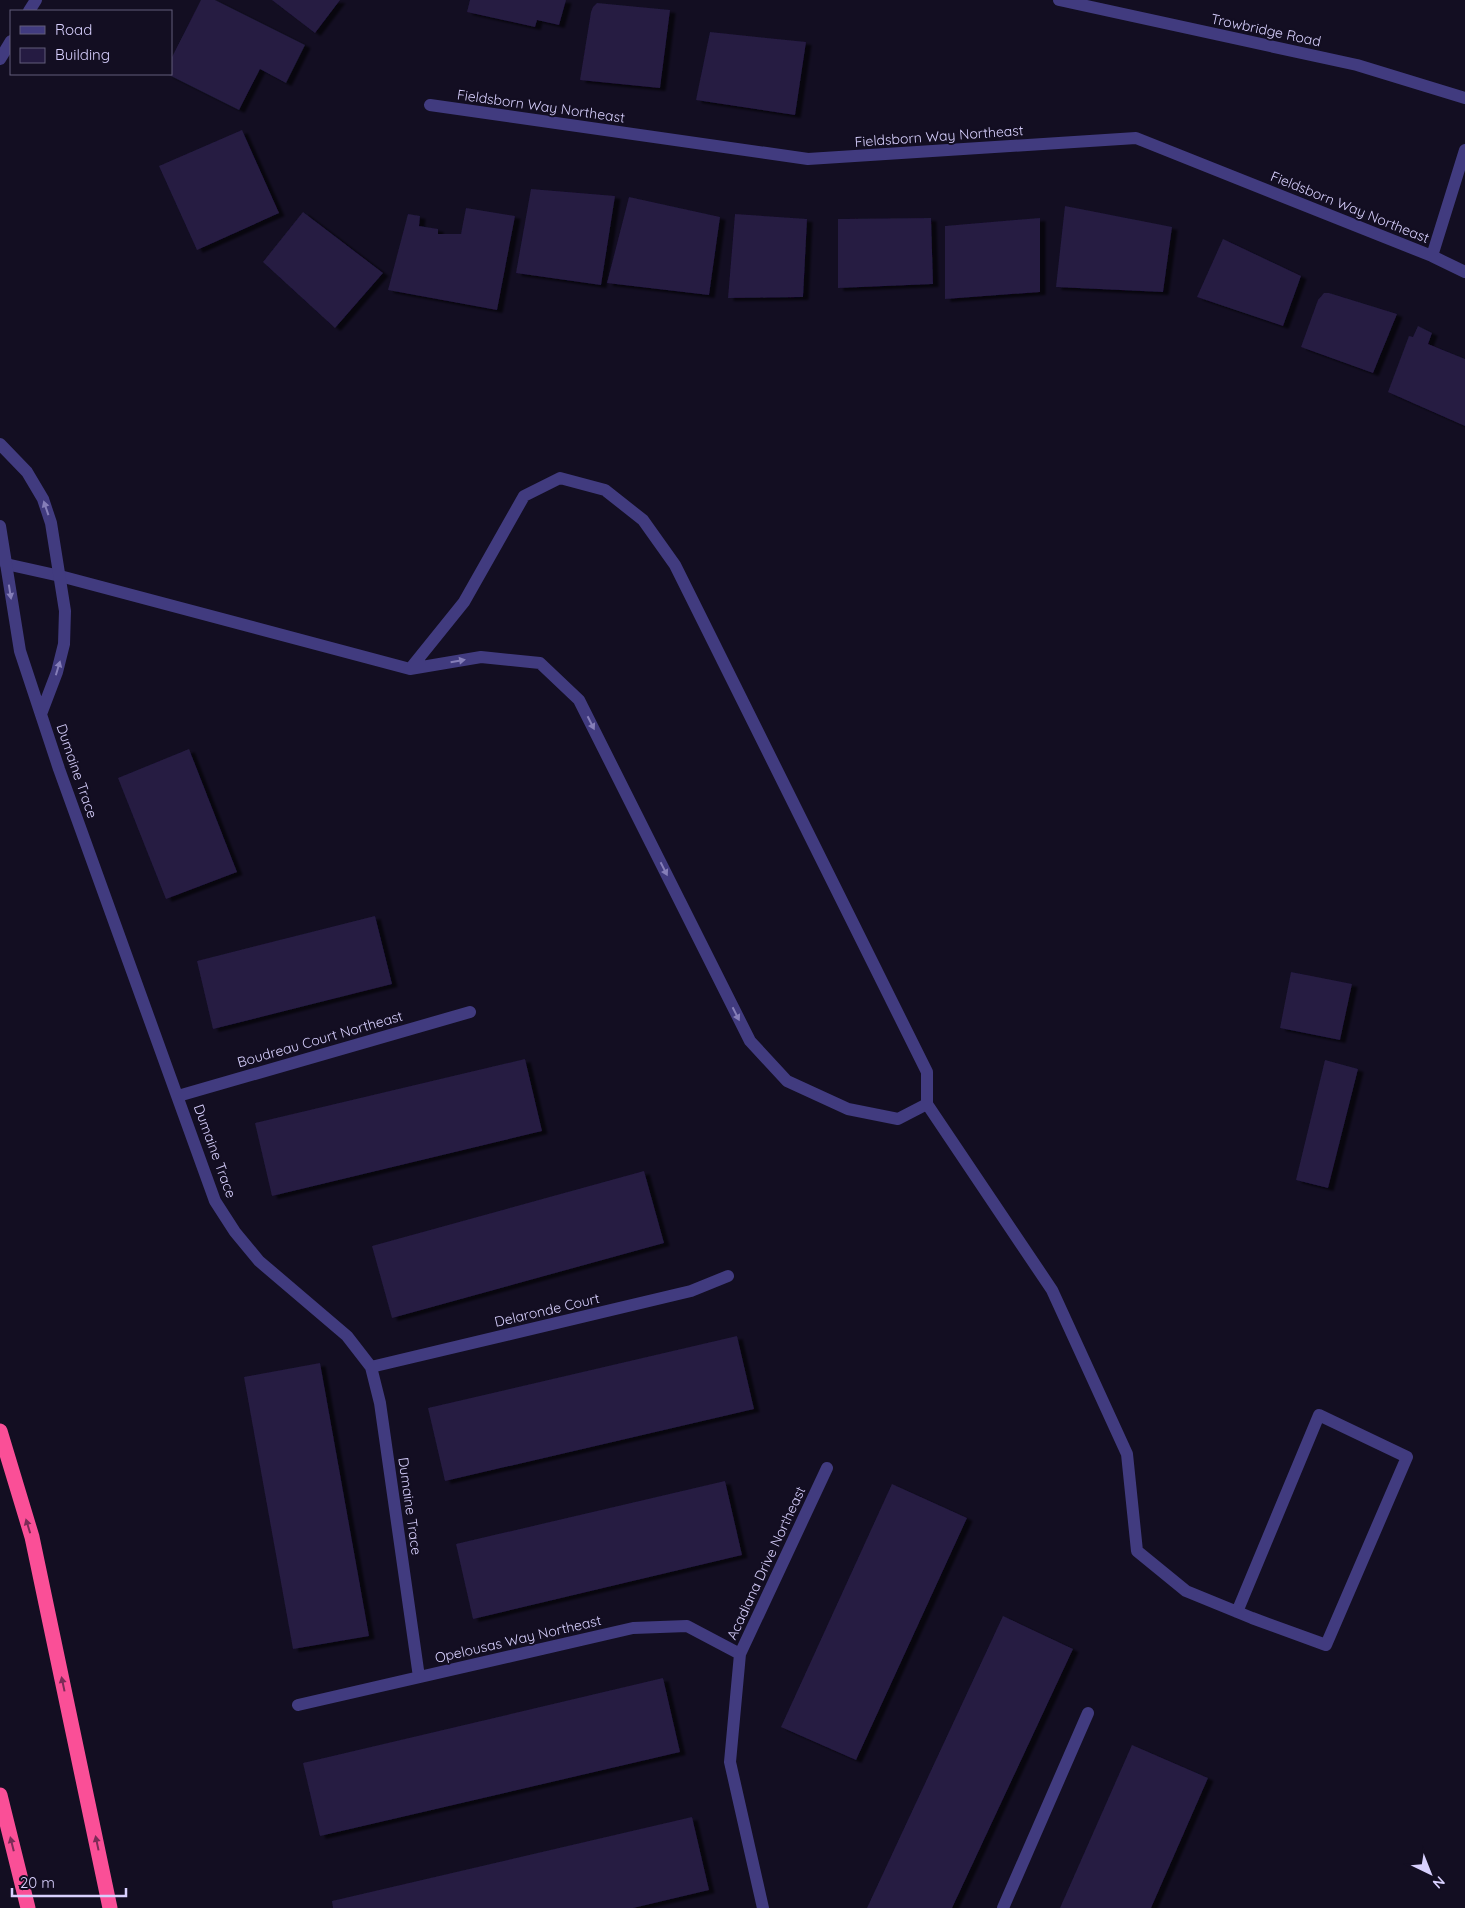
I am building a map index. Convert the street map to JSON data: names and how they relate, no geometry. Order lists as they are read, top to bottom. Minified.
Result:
{"streets":{"street":["Trowbridge Road","Fieldsborn Way Northeast","Dumaine Trace","Boudreau Court Northeast","Delaronde Court","Acadiana Drive Northeast","Opelousas Way Northeast"]},"crossings":[["Dumaine Trace","Boudreau Court Northeast"],["Dumaine Trace","Delaronde Court"],["Dumaine Trace","Opelousas Way Northeast"],["Acadiana Drive Northeast","Opelousas Way Northeast"]],"legend":["Road","Building"],"scale_bar":"20 m","north":"bottom right"}
